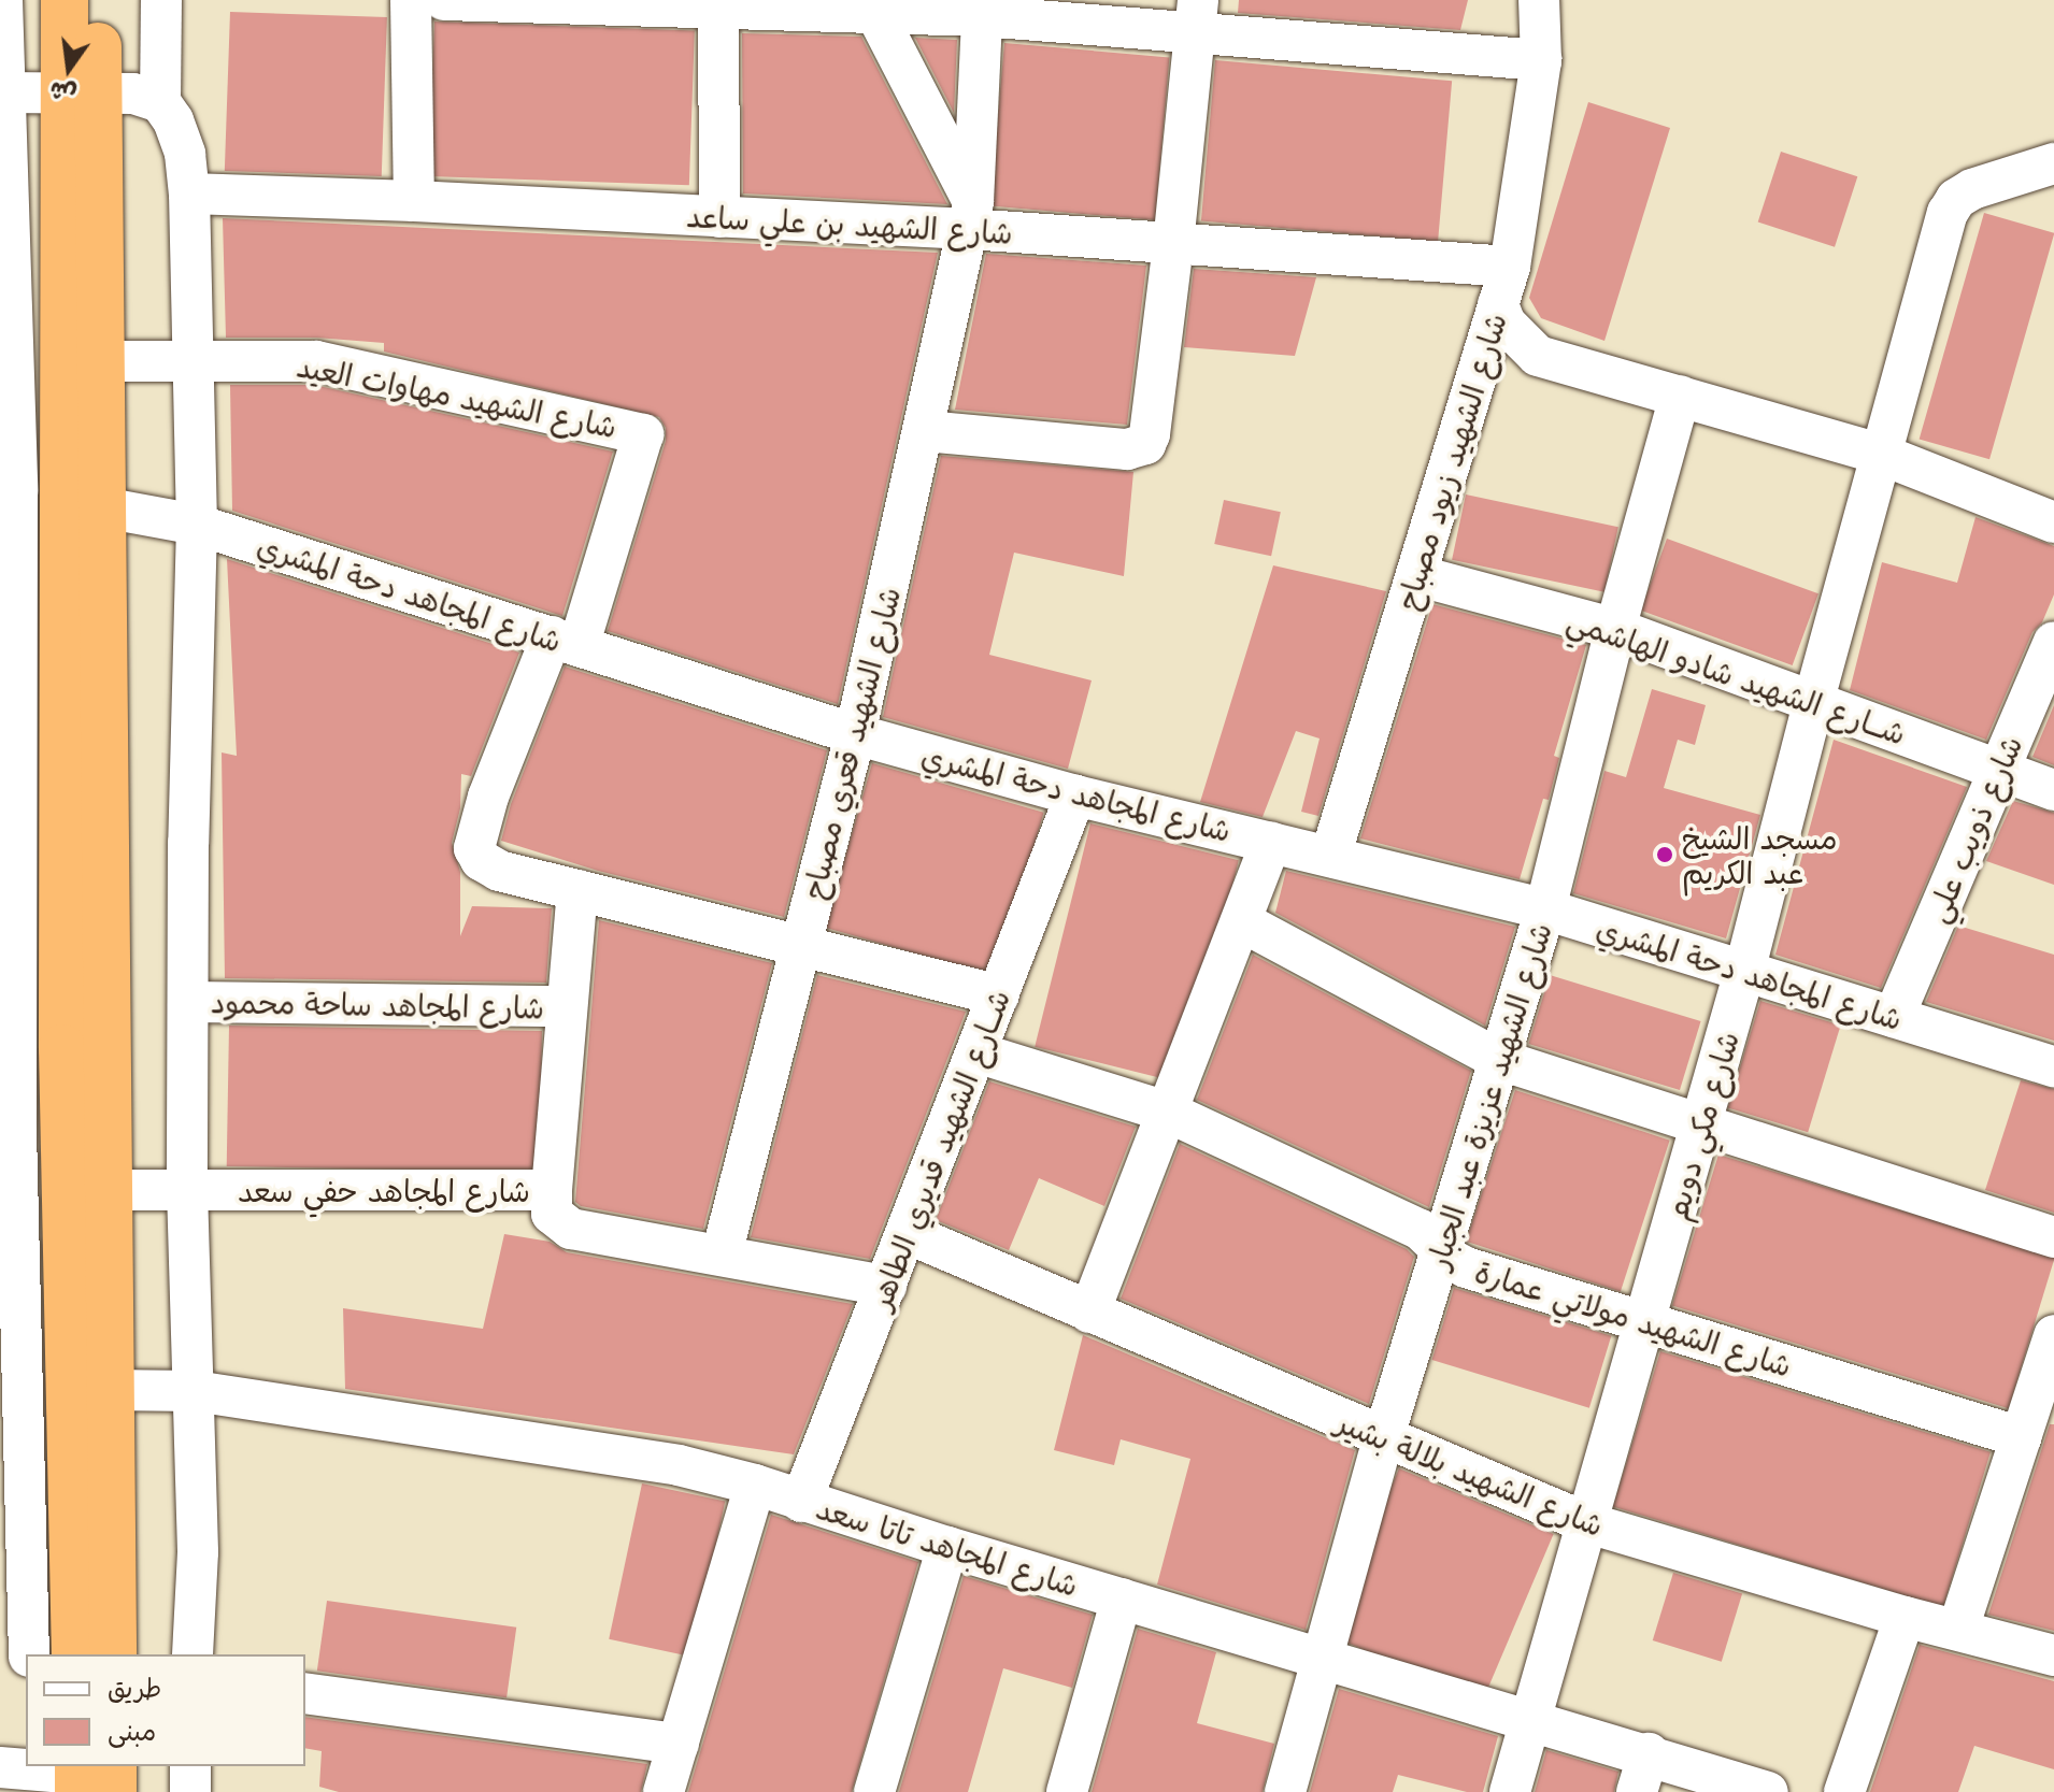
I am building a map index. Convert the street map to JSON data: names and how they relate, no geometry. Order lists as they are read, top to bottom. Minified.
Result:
{"streets":{"street":["شارع الشهيد بن علي ساعد","شارع الشهيد مهاوات العيد","شارع الشهيد زيود مصباح","شارع المجاهد دحة المشري","شــارع الشهيد شادو الهاشمي","شارع الشهيد قعري مصباح","شارع ذويب علي","شارع المجاهد ساحة محمود","شارع الشهيد عزيزة عبد الجبار","شارع مكي دويم","شــارع الشهيد قديري الطاهر","شارع المجاهد حفي سعد","شارع الشهيد مولاتي عمارة","شارع الشهيد بلالة بشير","شارع المجاهد تاتا سعد"]},"crossings":[["شارع الشهيد بن علي ساعد","شارع الشهيد زيود مصباح"],["شارع الشهيد بن علي ساعد","شارع الشهيد قعري مصباح"],["شارع الشهيد مهاوات العيد","شارع المجاهد دحة المشري"],["شارع الشهيد زيود مصباح","شارع المجاهد دحة المشري"],["شارع الشهيد زيود مصباح","شــارع الشهيد شادو الهاشمي"],["شارع المجاهد دحة المشري","شارع الشهيد قعري مصباح"],["شارع المجاهد دحة المشري","شارع ذويب علي"],["شارع المجاهد دحة المشري","شارع الشهيد عزيزة عبد الجبار"],["شارع المجاهد دحة المشري","شارع مكي دويم"],["شارع المجاهد دحة المشري","شــارع الشهيد قديري الطاهر"],["شــارع الشهيد شادو الهاشمي","شارع ذويب علي"],["شــارع الشهيد شادو الهاشمي","شارع الشهيد عزيزة عبد الجبار"],["شــارع الشهيد شادو الهاشمي","شارع مكي دويم"],["شارع الشهيد قعري مصباح","شارع المجاهد حفي سعد"],["شارع الشهيد عزيزة عبد الجبار","شارع الشهيد مولاتي عمارة"],["شارع الشهيد عزيزة عبد الجبار","شارع الشهيد بلالة بشير"],["شارع الشهيد عزيزة عبد الجبار","شارع المجاهد تاتا سعد"],["شارع مكي دويم","شارع الشهيد مولاتي عمارة"],["شارع مكي دويم","شارع الشهيد بلالة بشير"],["شارع مكي دويم","شارع المجاهد تاتا سعد"],["شــارع الشهيد قديري الطاهر","شارع المجاهد حفي سعد"],["شــارع الشهيد قديري الطاهر","شارع الشهيد مولاتي عمارة"],["شــارع الشهيد قديري الطاهر","شارع الشهيد بلالة بشير"],["شــارع الشهيد قديري الطاهر","شارع المجاهد تاتا سعد"]],"places":["مسجد الشيخ عبد الكريم"],"legend":["طريق","مبنى"],"north":"bottom"}
